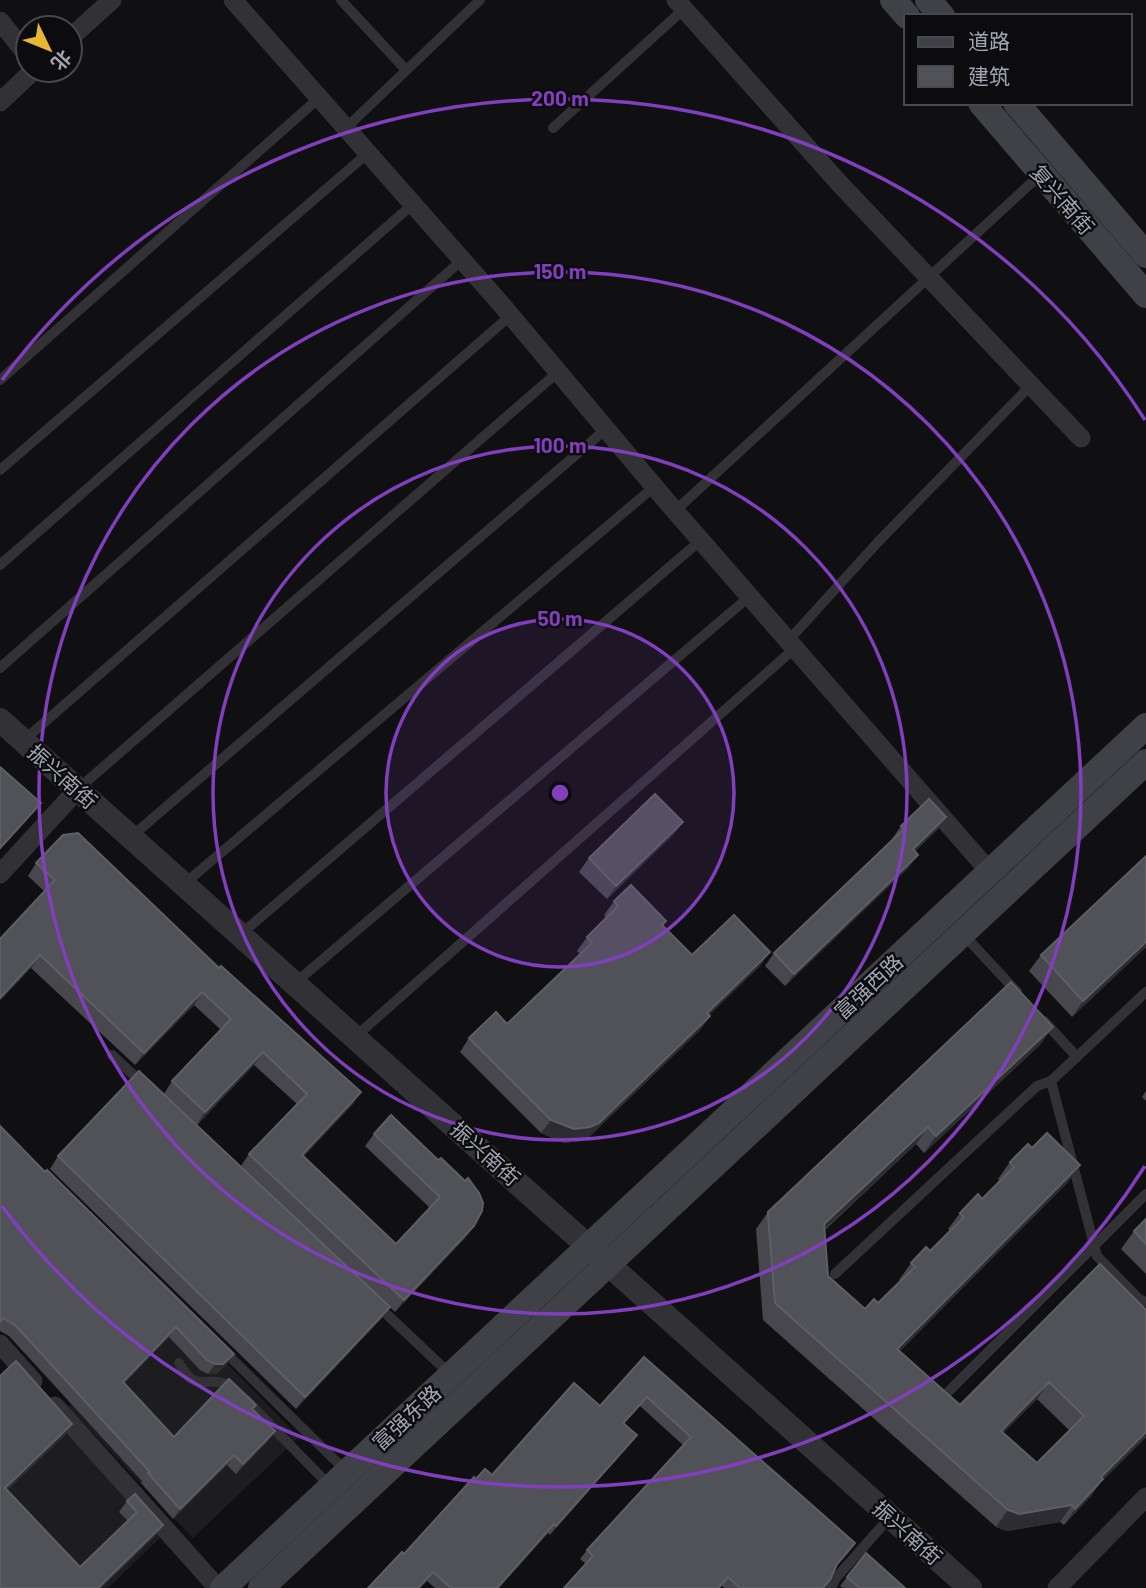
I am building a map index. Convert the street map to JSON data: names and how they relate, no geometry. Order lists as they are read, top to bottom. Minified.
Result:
{"streets":{"main road":["复兴南街","富强西路","富强东路"],"street":["振兴南街"]},"crossings":[["振兴南街","富强西路"],["振兴南街","富强东路"],["富强西路","富强东路"]],"legend":["道路","建筑"],"north":"bottom right","rings":["200 m","150 m","100 m","50 m"]}
